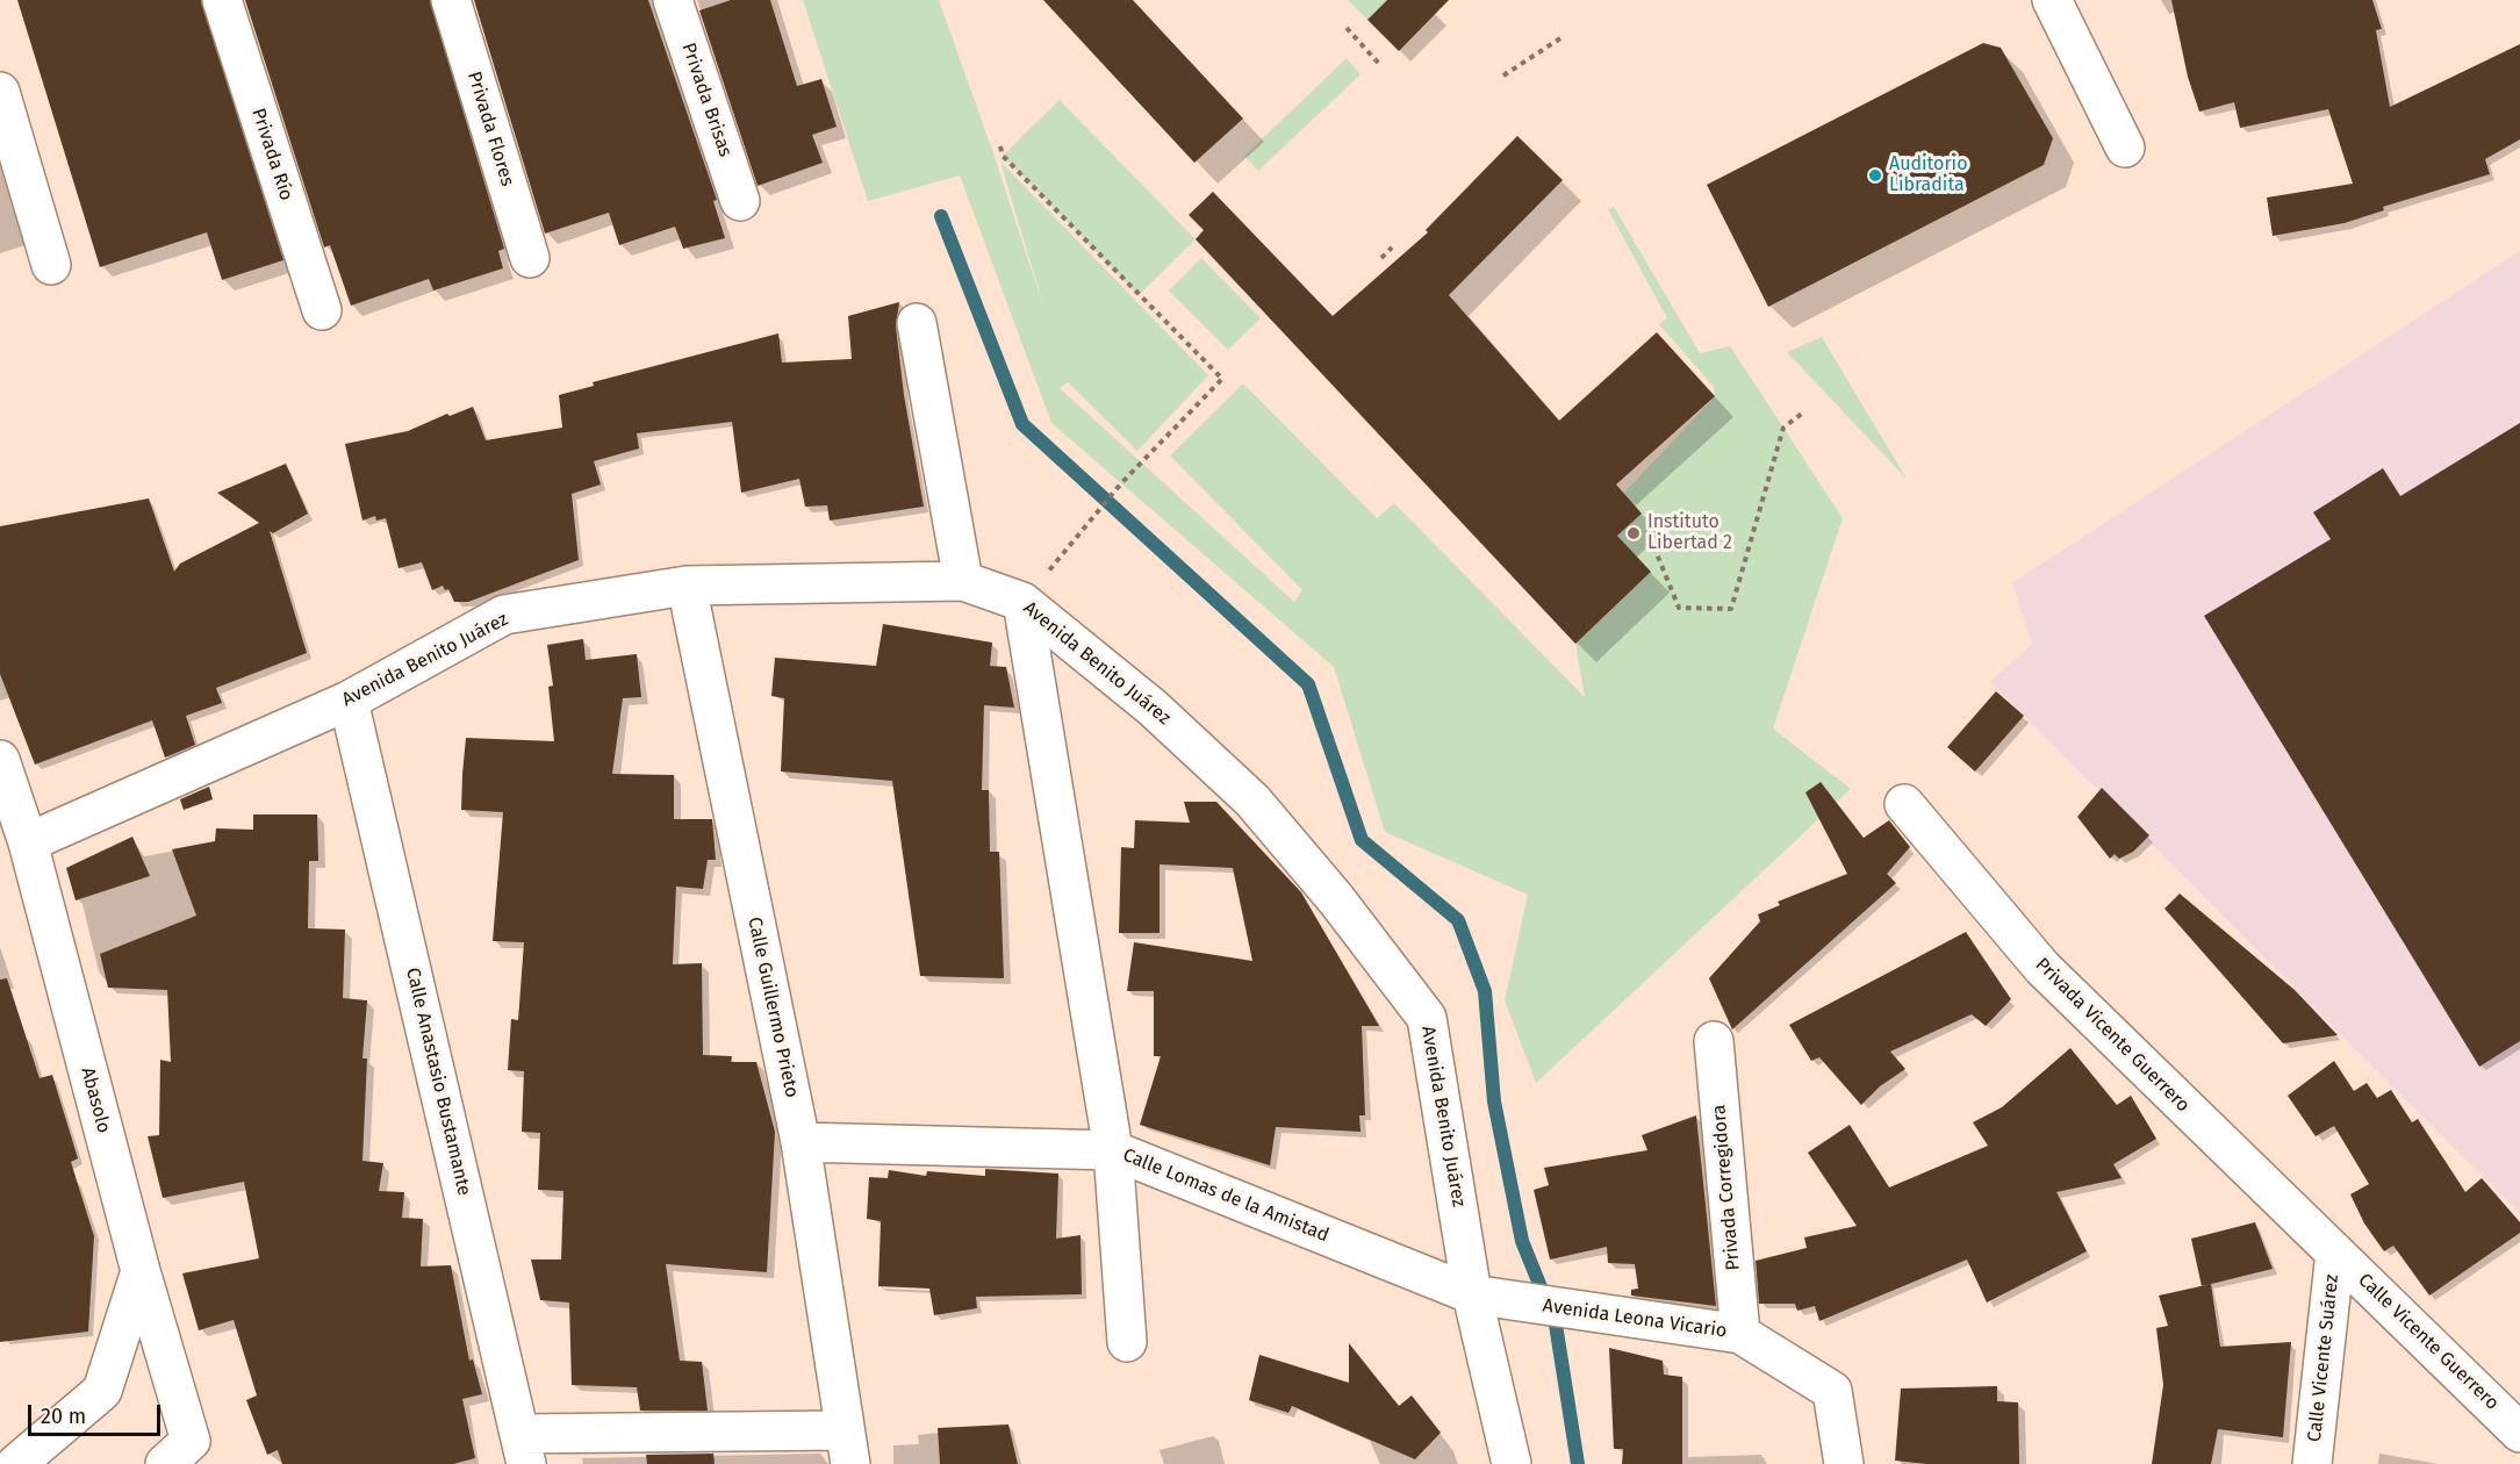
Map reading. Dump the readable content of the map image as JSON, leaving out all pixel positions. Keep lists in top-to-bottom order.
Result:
{
  "streets": {
    "street": [
      "Privada Brisas",
      "Privada Flores",
      "Privada Río",
      "Avenida Benito Juárez",
      "Calle Guillermo Prieto",
      "Privada Vicente Guerrero",
      "Calle Anastasio Bustamante",
      "Abasolo",
      "Privada Corregidora",
      "Calle Lomas de la Amistad",
      "Avenida Leona Vicario",
      "Calle Vicente Guerrero",
      "Calle Vicente Suárez"
    ]
  },
  "crossings": [
    ["Avenida Benito Juárez", "Calle Guillermo Prieto"],
    ["Avenida Benito Juárez", "Calle Anastasio Bustamante"],
    ["Avenida Benito Juárez", "Abasolo"],
    ["Avenida Benito Juárez", "Calle Lomas de la Amistad"],
    ["Avenida Benito Juárez", "Avenida Leona Vicario"],
    ["Calle Guillermo Prieto", "Calle Anastasio Bustamante"],
    ["Calle Guillermo Prieto", "Calle Lomas de la Amistad"],
    ["Privada Vicente Guerrero", "Calle Vicente Guerrero"],
    ["Privada Vicente Guerrero", "Calle Vicente Suárez"],
    ["Privada Corregidora", "Avenida Leona Vicario"],
    ["Calle Lomas de la Amistad", "Avenida Leona Vicario"],
    ["Calle Vicente Guerrero", "Calle Vicente Suárez"]
  ],
  "places": ["Auditorio Libradita", "Instituto Libertad 2"],
  "scale_bar": "20 m"
}
